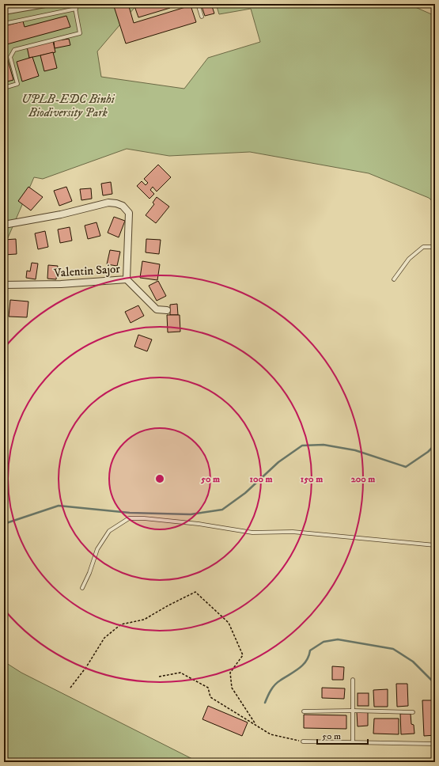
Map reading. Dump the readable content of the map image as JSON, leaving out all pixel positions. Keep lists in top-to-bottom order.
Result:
{
  "streets": {
    "street": ["Valentin Sajor"]
  },
  "parks": ["UPLB-EDC Binhi Biodiversity Park"],
  "scale_bar": "50 m",
  "rings": [
    "50 m",
    "100 m",
    "150 m",
    "200 m"
  ]
}
